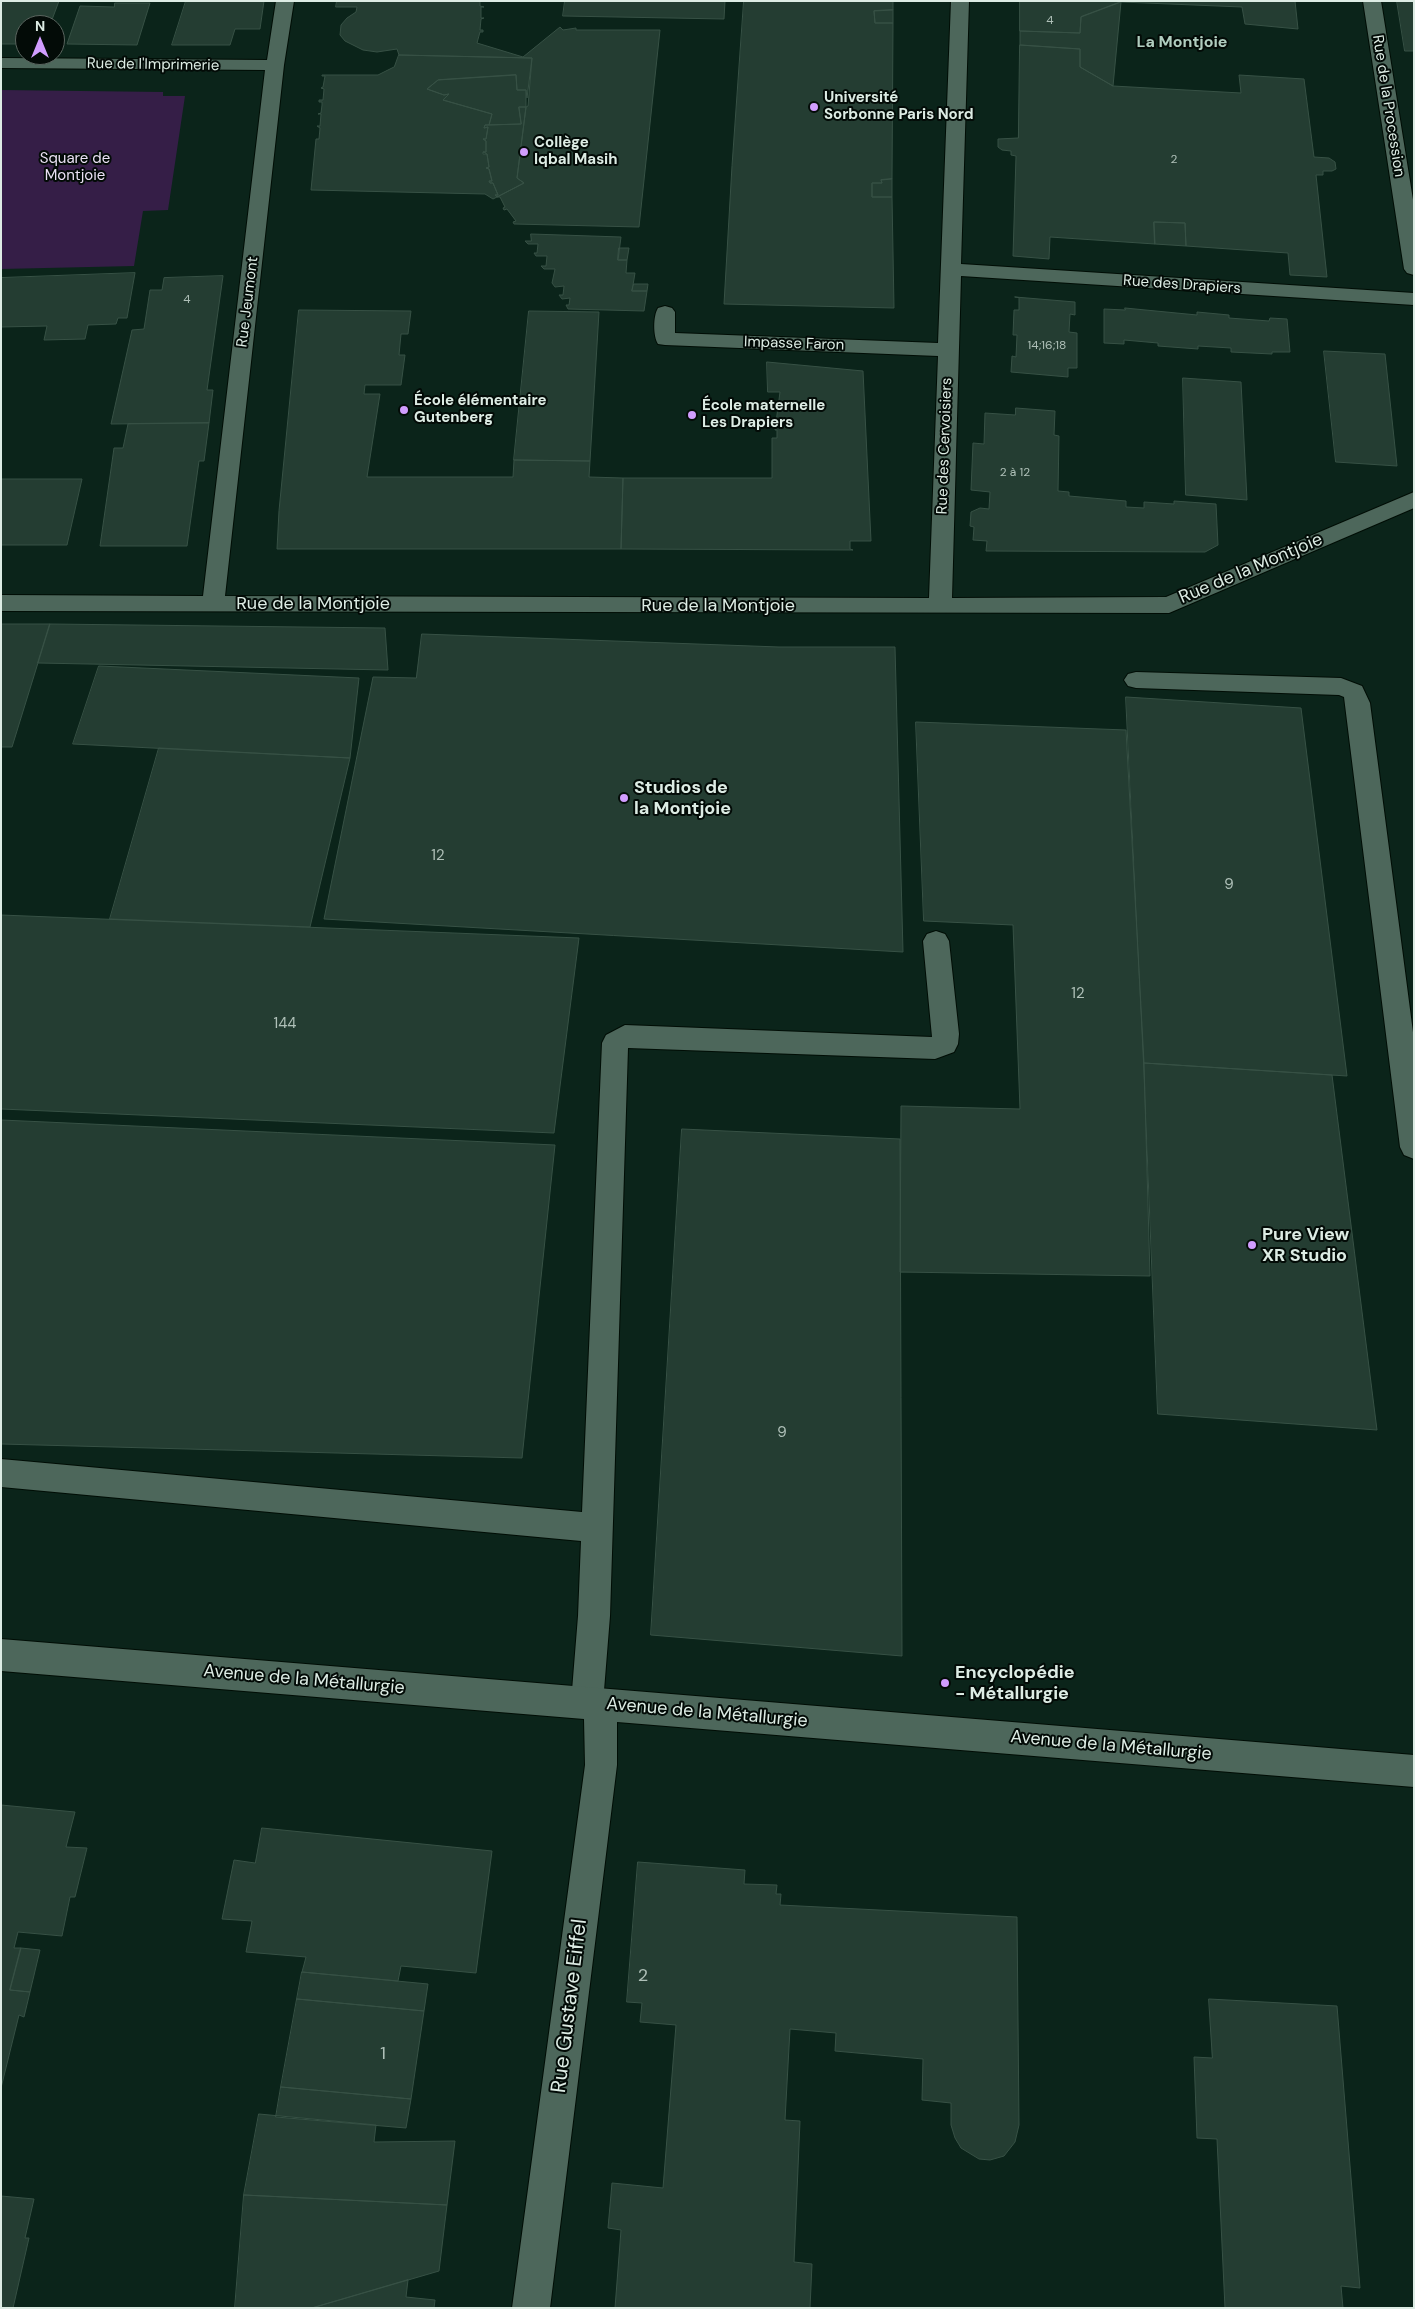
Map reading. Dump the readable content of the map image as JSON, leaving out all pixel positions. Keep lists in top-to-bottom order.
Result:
{
  "streets": {
    "street": [
      "Rue de l'Imprimerie",
      "Rue de la Procession",
      "Rue des Drapiers",
      "Rue Jeumont",
      "Impasse Faron",
      "Rue des Cervoisiers",
      "Rue de la Montjoie",
      "Avenue de la Métallurgie",
      "Rue Gustave Eiffel"
    ]
  },
  "crossings": [
    ["Rue de l'Imprimerie", "Rue Jeumont"],
    ["Rue des Drapiers", "Rue des Cervoisiers"],
    ["Rue Jeumont", "Rue de la Montjoie"],
    ["Impasse Faron", "Rue des Cervoisiers"],
    ["Rue des Cervoisiers", "Rue de la Montjoie"],
    ["Avenue de la Métallurgie", "Rue Gustave Eiffel"]
  ],
  "districts": ["La Montjoie"],
  "parks": ["Square de Montjoie"],
  "places": [
    "Université Sorbonne Paris Nord",
    "Collège Iqbal Masih",
    "École élémentaire Gutenberg",
    "École maternelle Les Drapiers",
    "Studios de la Montjoie",
    "Pure View XR Studio",
    "Encyclopédie - Métallurgie"
  ],
  "house_numbers": [
    "4",
    "2",
    "4",
    "14;16;18",
    "2 à 12",
    "12",
    "9",
    "12",
    "144",
    "9",
    "2",
    "1"
  ],
  "north": "top"
}
